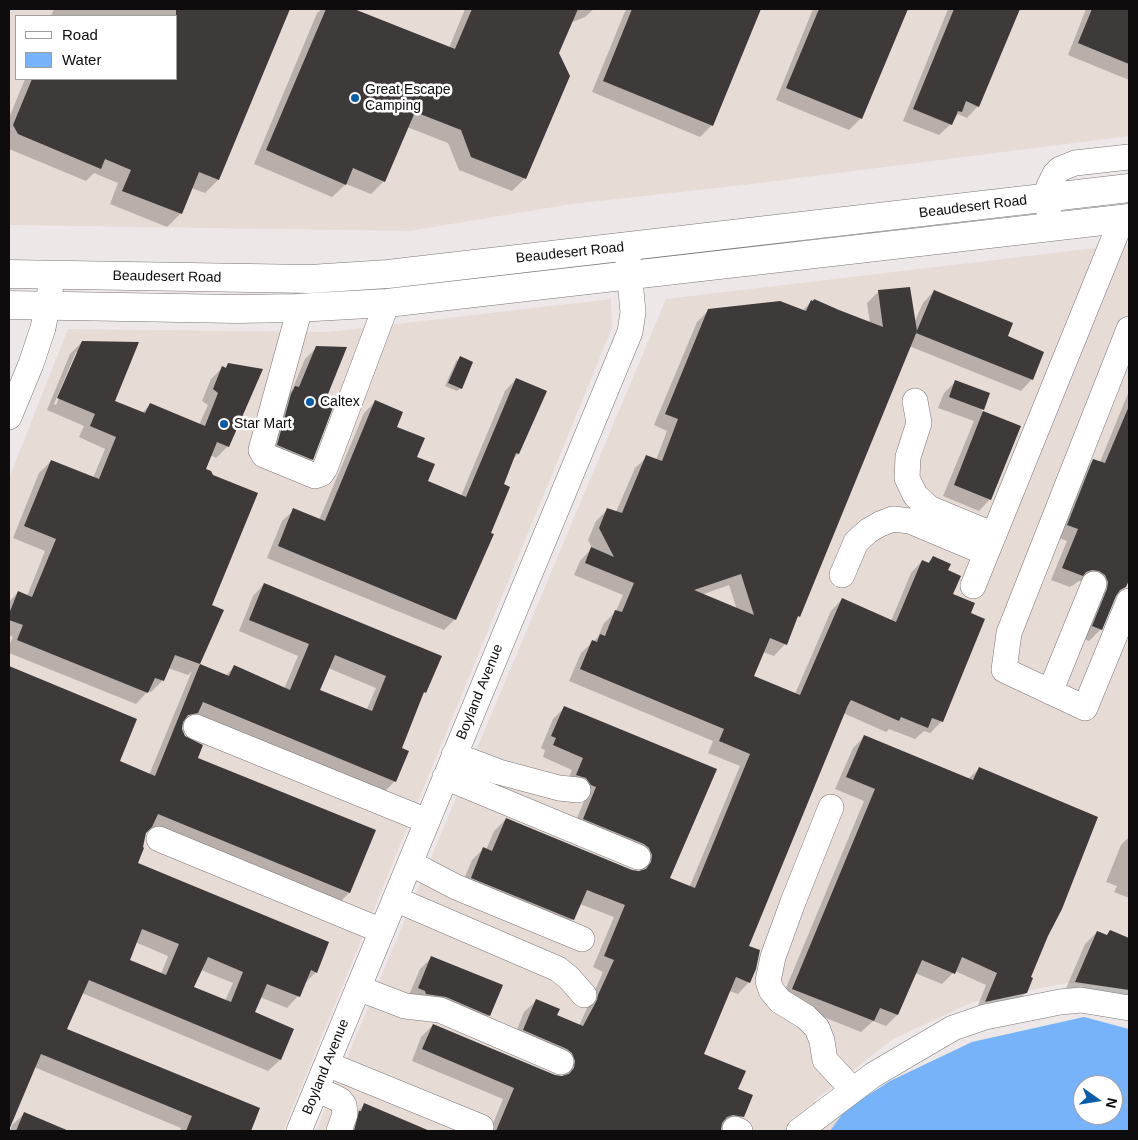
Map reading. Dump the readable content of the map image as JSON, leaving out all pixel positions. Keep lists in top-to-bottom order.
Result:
{
  "streets": {
    "highway": ["Beaudesert Road"],
    "street": ["Boyland Avenue"]
  },
  "crossings": [
    ["Beaudesert Road", "Boyland Avenue"]
  ],
  "places": ["Great Escape Camping", "Caltex", "Star Mart"],
  "legend": ["Road", "Water"],
  "north": "right"
}
